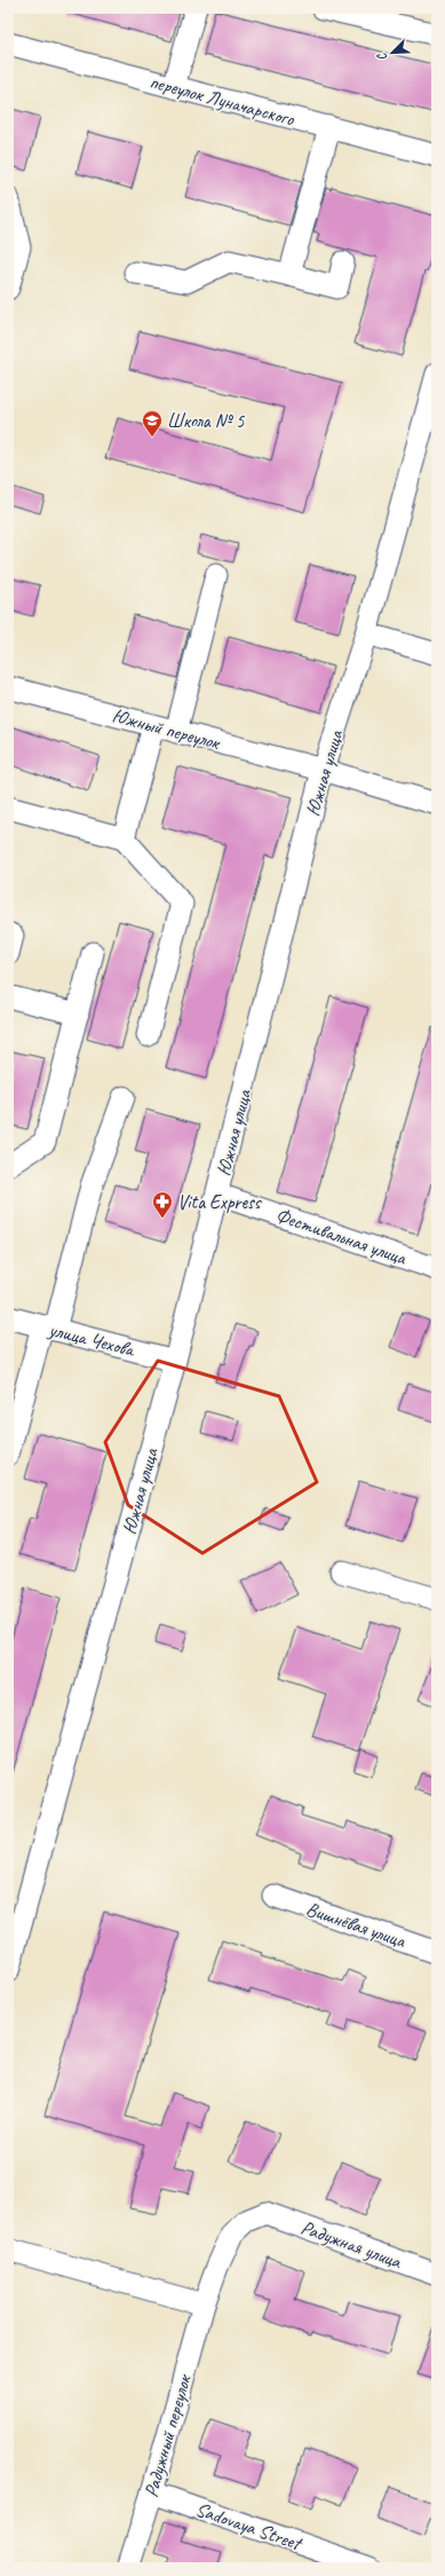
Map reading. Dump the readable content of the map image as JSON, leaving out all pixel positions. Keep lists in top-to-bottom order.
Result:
{
  "streets": {
    "street": [
      "переулок Луначарского",
      "Южный переулок",
      "Южная улица",
      "Фестивальная улица",
      "улица Чехова",
      "Вишнёвая улица",
      "Радужная улица",
      "Радужный переулок",
      "Sadovaya Street"
    ]
  },
  "crossings": [
    ["Южный переулок", "Южная улица"],
    ["Южная улица", "Фестивальная улица"],
    ["Южная улица", "улица Чехова"],
    ["Радужная улица", "Радужный переулок"],
    ["Радужный переулок", "Sadovaya Street"]
  ],
  "places": {
    "school or university": ["Школа № 5"],
    "pharmacy": ["Vita Express"]
  },
  "north": "bottom left"
}
